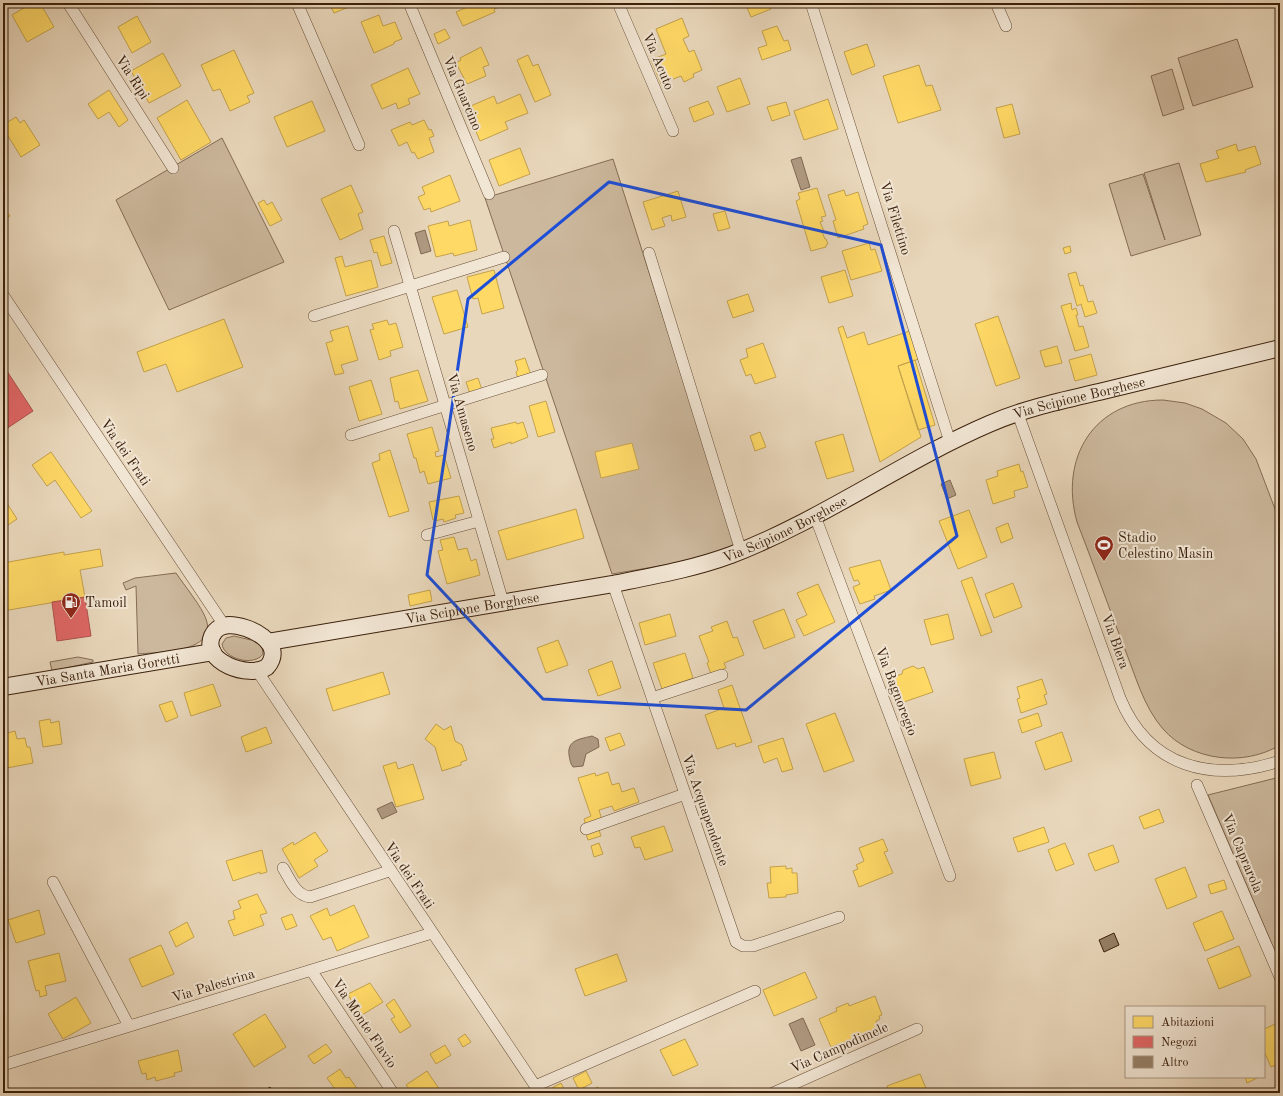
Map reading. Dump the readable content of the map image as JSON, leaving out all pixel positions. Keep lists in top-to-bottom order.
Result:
{
  "streets": {
    "main road": ["Via Scipione Borghese", "Via Santa Maria Goretti"],
    "street": [
      "Via Acuto",
      "Via Ripi",
      "Via Guarcino",
      "Via Filettino",
      "Via Amaseno",
      "Via dei Frati",
      "Via Blera",
      "Via Bagnoregio",
      "Via Acquapendente",
      "Via Caprarola",
      "Via Palestrina",
      "Via Monte Flavio",
      "Via Campodimele"
    ]
  },
  "crossings": [
    ["Via Filettino", "Via Scipione Borghese"],
    ["Via Scipione Borghese", "Via Amaseno"],
    ["Via Scipione Borghese", "Via dei Frati"],
    ["Via Scipione Borghese", "Via Blera"],
    ["Via Scipione Borghese", "Via Santa Maria Goretti"],
    ["Via Scipione Borghese", "Via Bagnoregio"],
    ["Via Scipione Borghese", "Via Acquapendente"],
    ["Via dei Frati", "Via Santa Maria Goretti"],
    ["Via dei Frati", "Via Palestrina"],
    ["Via Palestrina", "Via Monte Flavio"]
  ],
  "places": {
    "sports": ["Stadio Celestino Masin"],
    "fuel station": ["Tamoil"]
  },
  "legend": ["Abitazioni", "Negozi", "Altro"]
}
